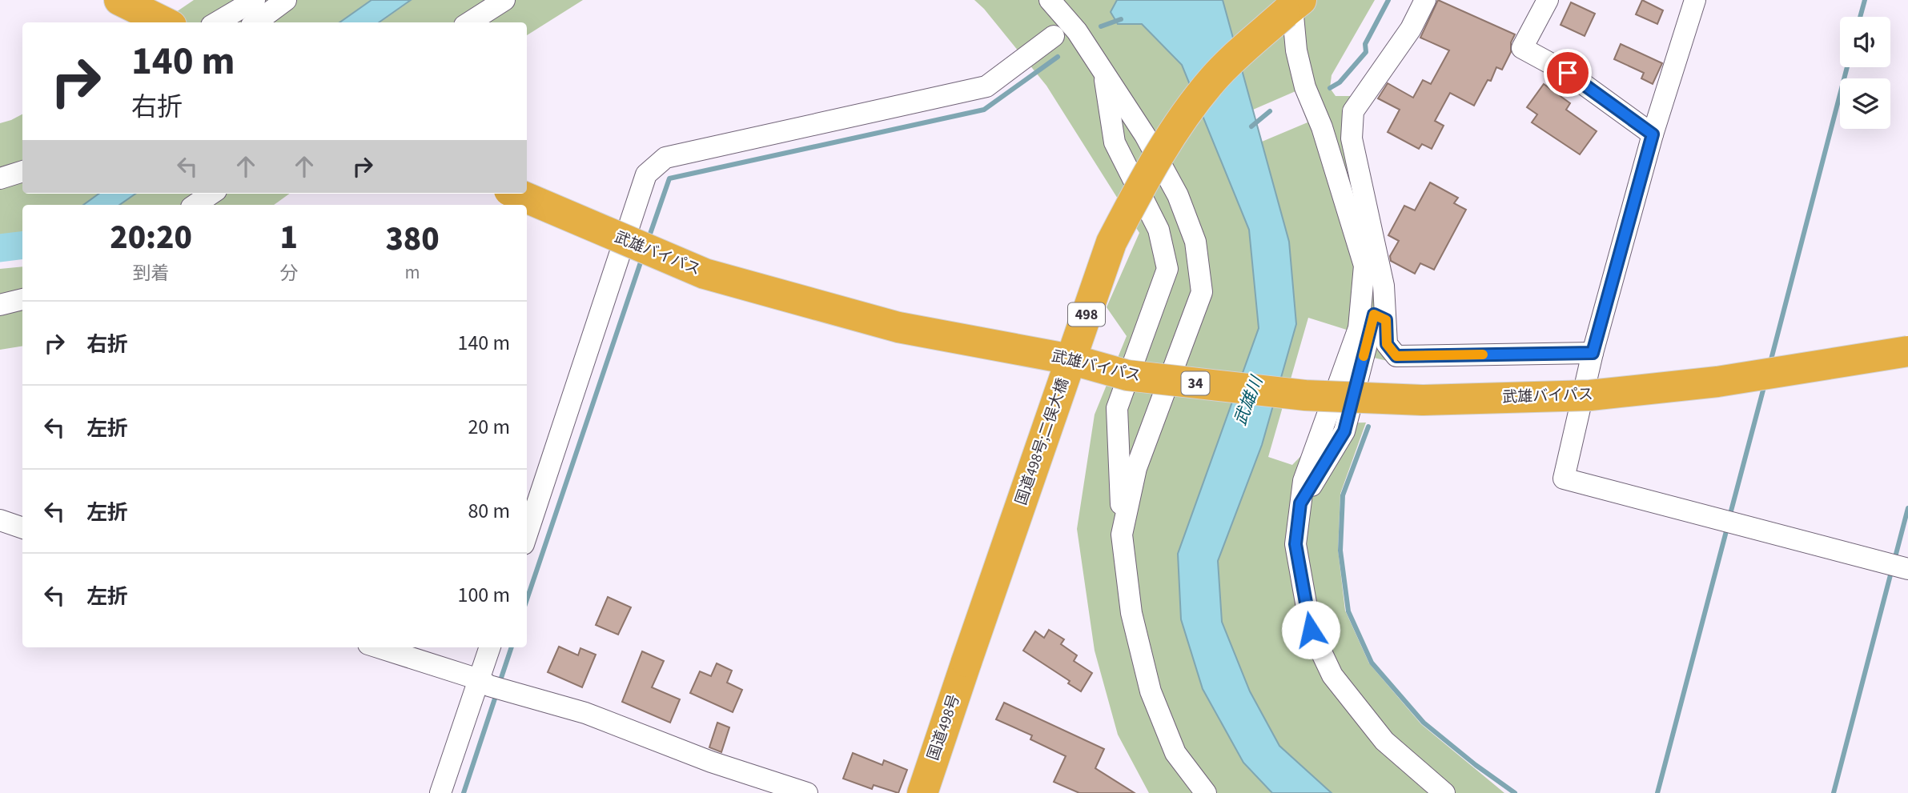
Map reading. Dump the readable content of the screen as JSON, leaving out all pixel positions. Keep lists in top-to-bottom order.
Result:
{
  "streets": {
    "highway": [
      "武雄バイパス",
      "498",
      "34",
      "国道498号;二俣大橋",
      "国道498号"
    ]
  },
  "crossings": [
    ["武雄バイパス", "国道498号;二俣大橋"],
    ["国道498号;二俣大橋", "国道498号"]
  ],
  "water": ["武雄川"],
  "page": {
    "turn": ["140 m", "右折"],
    "eta": [
      "20:20",
      "到着",
      "1",
      "分",
      "380",
      "m"
    ],
    "list": [
      {
        "name": "右折",
        "value": "140 m"
      },
      {
        "name": "左折",
        "value": "20 m"
      },
      {
        "name": "左折",
        "value": "80 m"
      },
      {
        "name": "左折",
        "value": "100 m"
      }
    ]
  }
}
